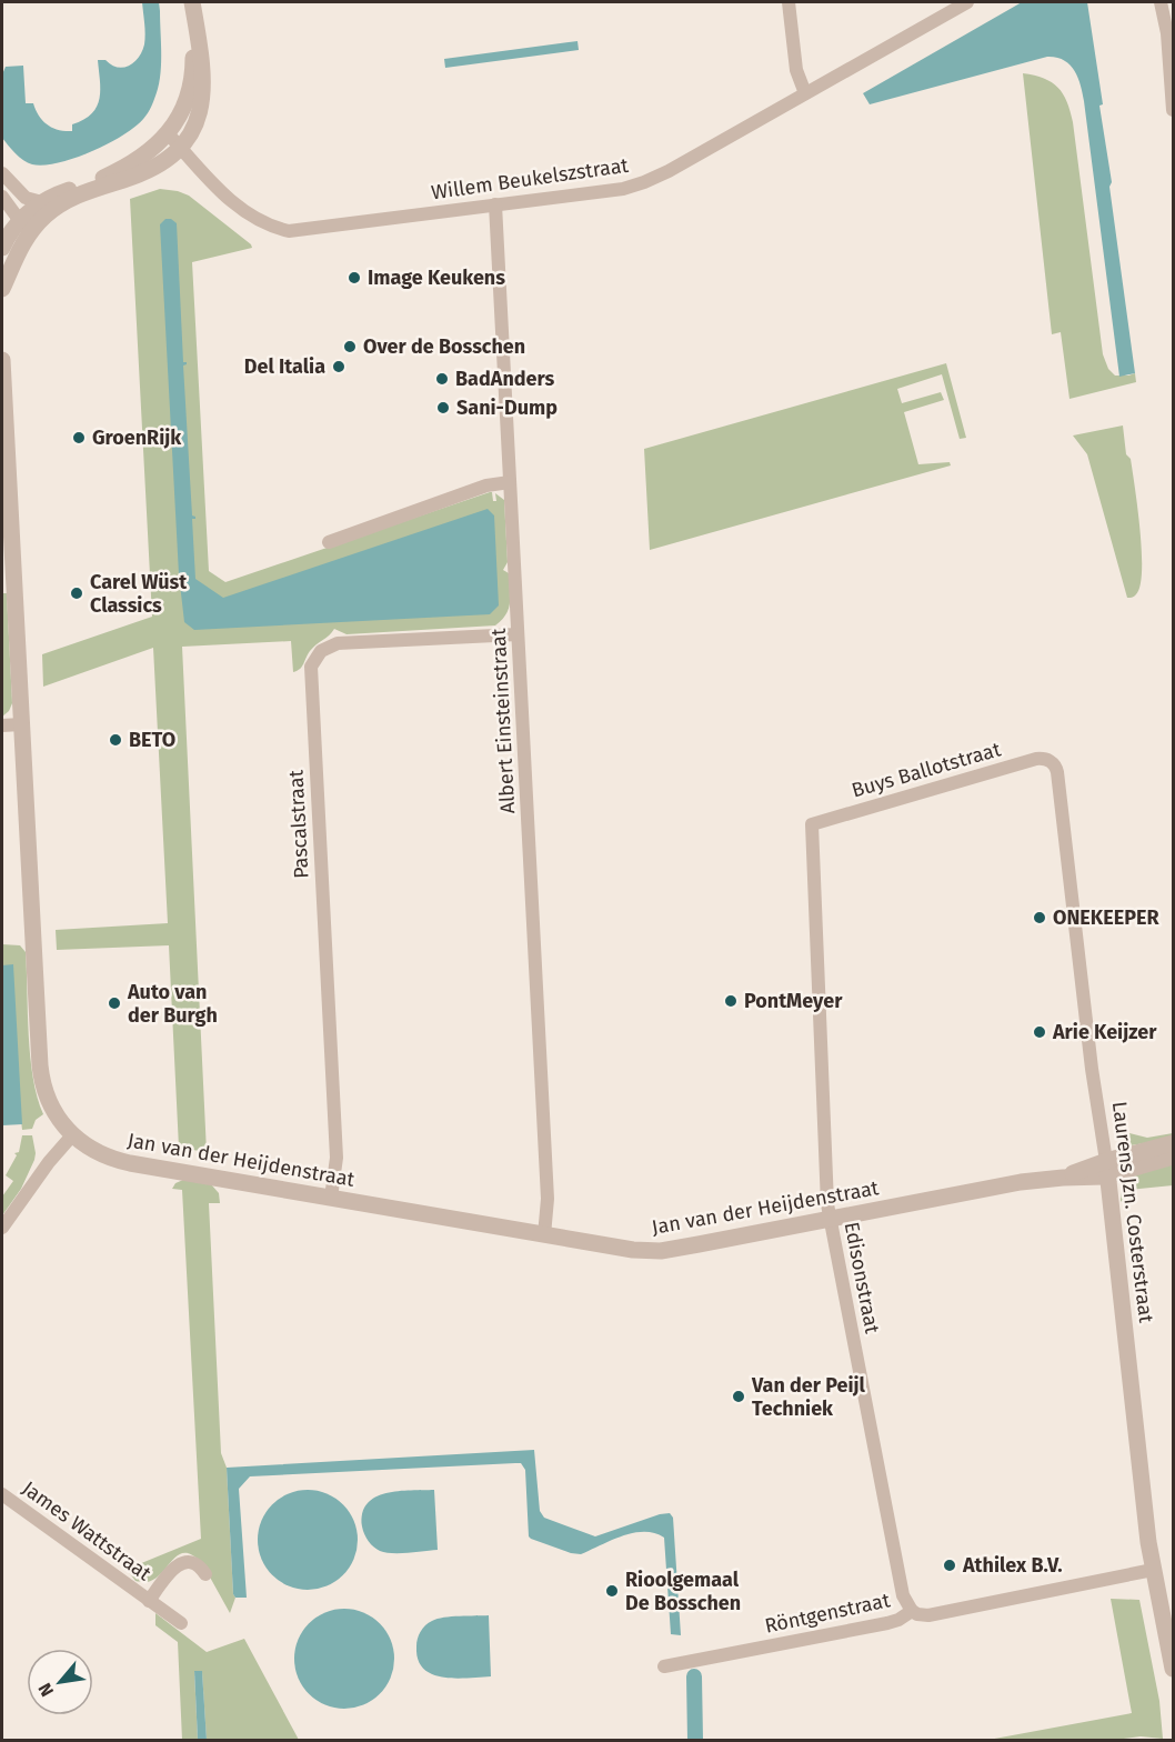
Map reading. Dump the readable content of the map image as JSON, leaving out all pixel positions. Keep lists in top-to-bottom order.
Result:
{
  "streets": {
    "street": [
      "Willem Beukelszstraat",
      "Albert Einsteinstraat",
      "Buys Ballotstraat",
      "Pascalstraat",
      "Jan van der Heijdenstraat",
      "Laurens Jzn. Costerstraat",
      "Edisonstraat",
      "James Wattstraat",
      "Röntgenstraat"
    ]
  },
  "crossings": [
    ["Willem Beukelszstraat", "Albert Einsteinstraat"],
    ["Albert Einsteinstraat", "Pascalstraat"],
    ["Albert Einsteinstraat", "Jan van der Heijdenstraat"],
    ["Buys Ballotstraat", "Laurens Jzn. Costerstraat"],
    ["Buys Ballotstraat", "Edisonstraat"],
    ["Pascalstraat", "Jan van der Heijdenstraat"],
    ["Jan van der Heijdenstraat", "Laurens Jzn. Costerstraat"],
    ["Jan van der Heijdenstraat", "Edisonstraat"],
    ["Laurens Jzn. Costerstraat", "Röntgenstraat"],
    ["Edisonstraat", "Röntgenstraat"]
  ],
  "places": [
    "Image Keukens",
    "Over de Bosschen",
    "Del Italia",
    "BadAnders",
    "Sani-Dump",
    "GroenRijk",
    "Carel Wüst Classics",
    "BETO",
    "ONEKEEPER",
    "PontMeyer",
    "Auto van der Burgh",
    "Arie Keijzer",
    "Van der Peijl Techniek",
    "Athilex B.V.",
    "Rioolgemaal De Bosschen"
  ],
  "north": "bottom left"
}
